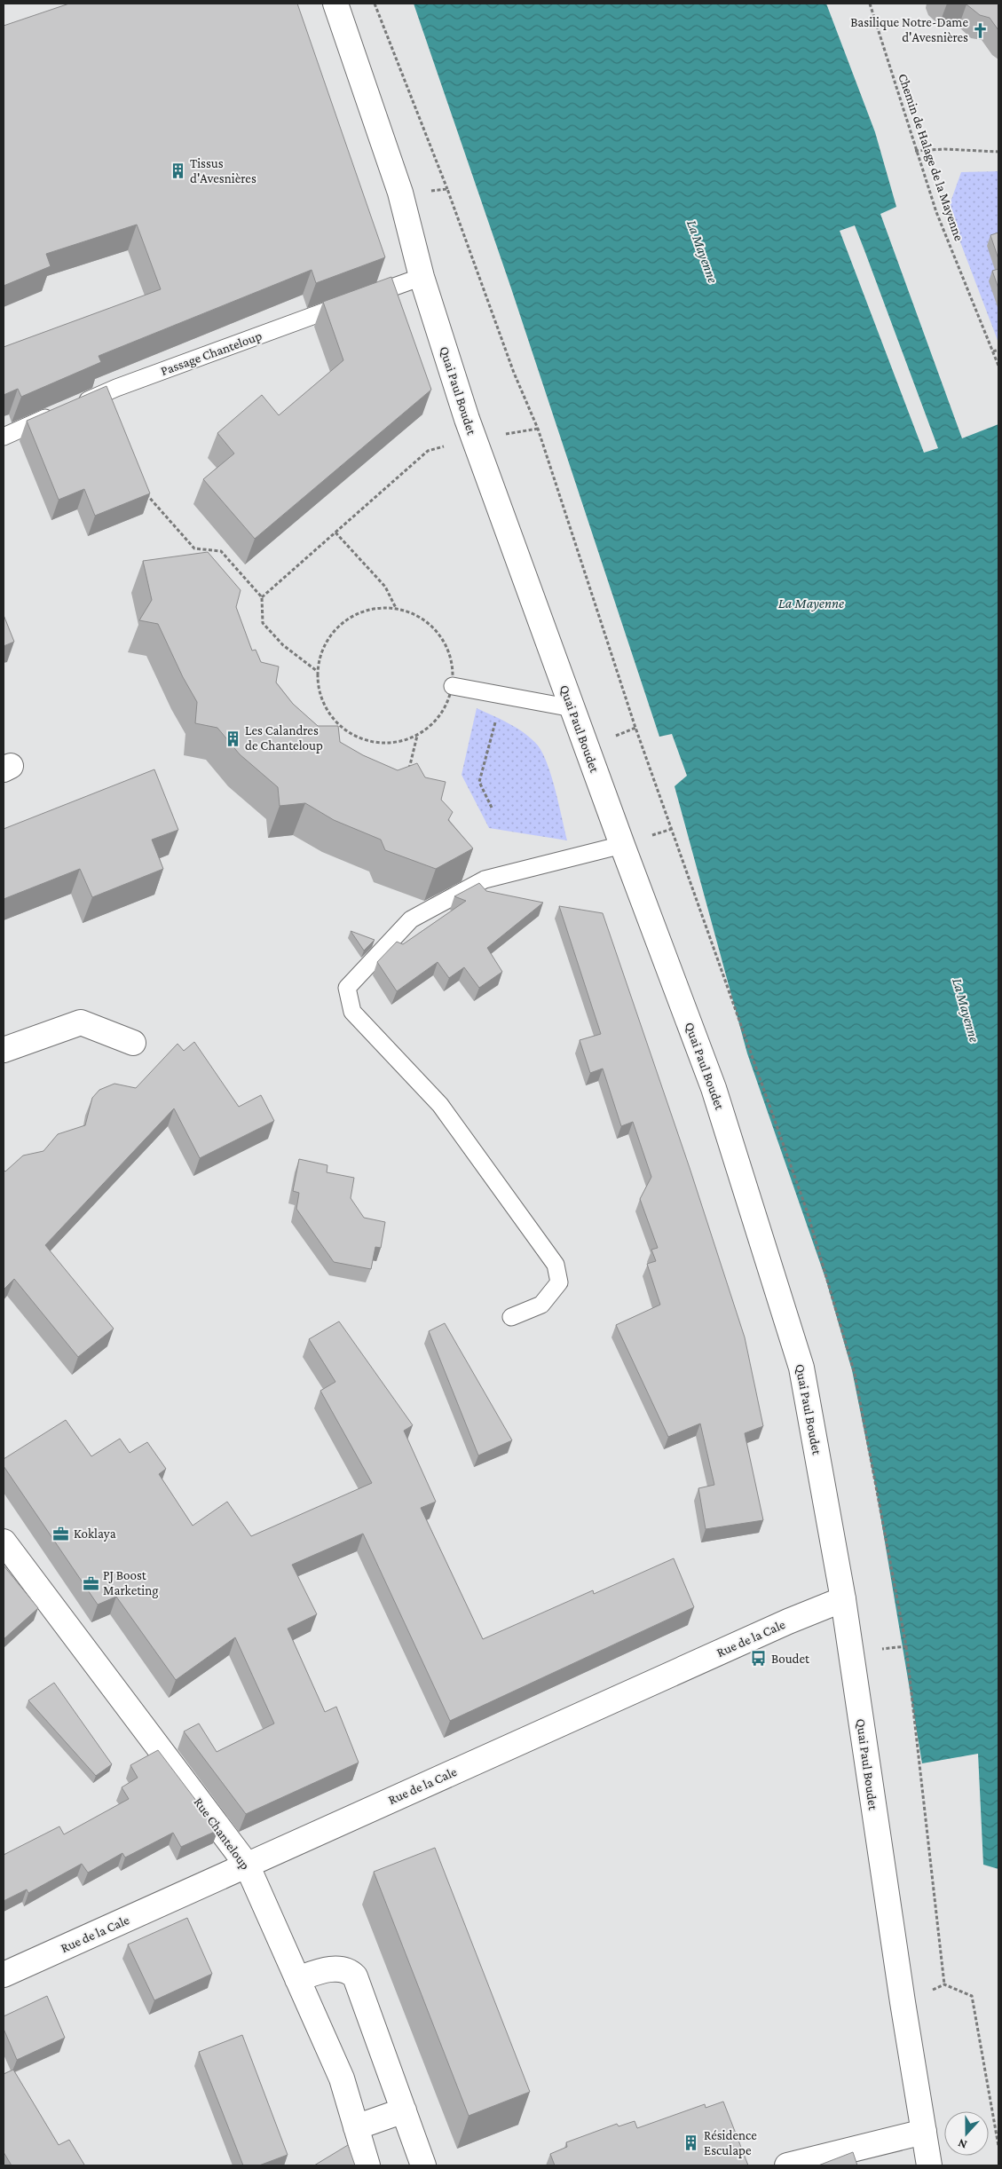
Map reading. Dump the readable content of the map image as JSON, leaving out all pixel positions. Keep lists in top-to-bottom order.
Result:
{
  "streets": {
    "street": ["Quai Paul Boudet", "Rue de la Cale", "Rue Chanteloup"],
    "lane": ["Passage Chanteloup"],
    "path": ["Chemin de Halage de la Mayenne"]
  },
  "crossings": [
    ["Passage Chanteloup", "Quai Paul Boudet"],
    ["Quai Paul Boudet", "Rue de la Cale"],
    ["Rue de la Cale", "Rue Chanteloup"]
  ],
  "water": ["La Mayenne"],
  "places": {
    "church": ["Basilique Notre-Dame d'Avesnières"],
    "building": ["Tissus d'Avesnières", "Les Calandres de Chanteloup", "Résidence Esculape"],
    "office": ["Koklaya", "PJ Boost Marketing"],
    "bus stop": ["Boudet"]
  },
  "north": "bottom"
}
